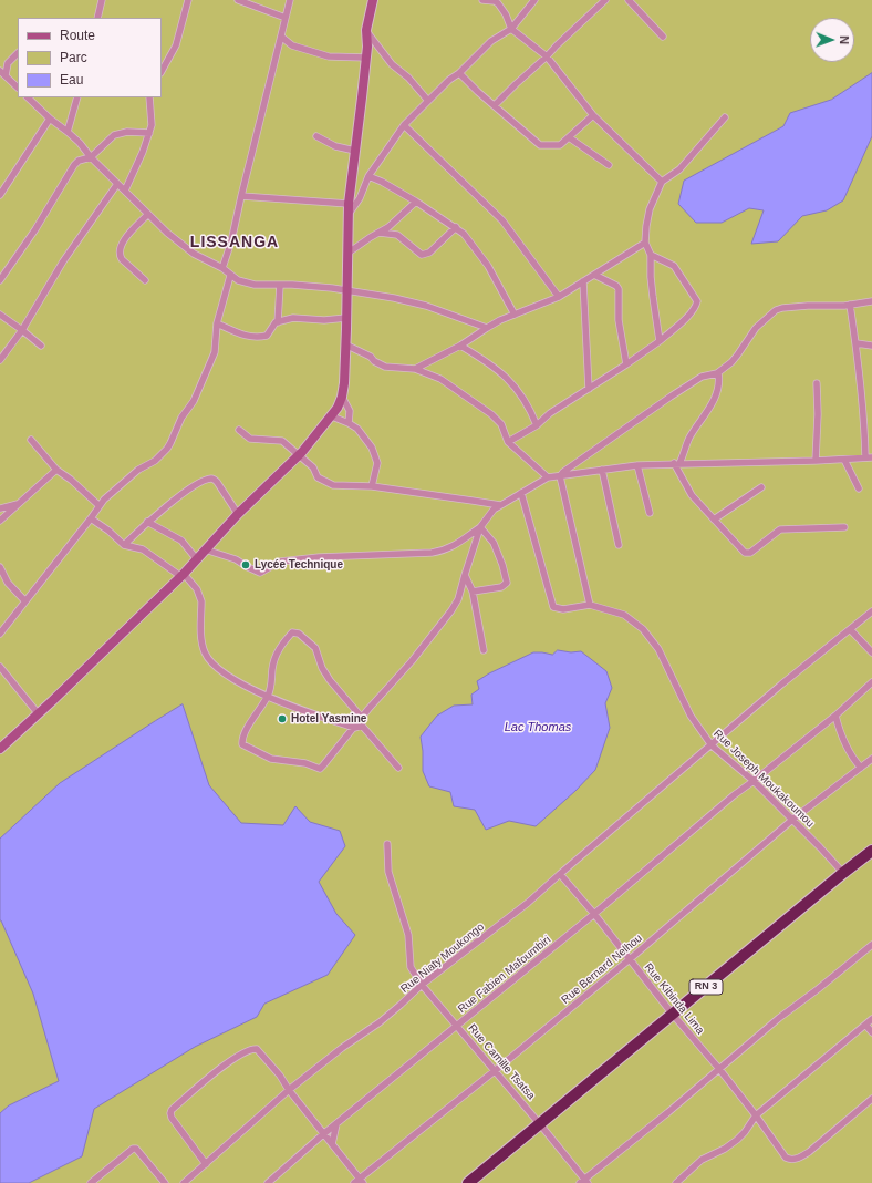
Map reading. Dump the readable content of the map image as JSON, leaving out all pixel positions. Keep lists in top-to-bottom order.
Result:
{
  "streets": {
    "highway": ["RN 3"],
    "street": [
      "Rue Joseph Moukakoumou",
      "Rue Niaty Moukongo",
      "Rue Bernard Nelhou",
      "Rue Fabien Mafoumbiri",
      "Rue Kibinda Lima",
      "Rue Camille Tsatsa"
    ]
  },
  "crossings": [
    ["Rue Joseph Moukakoumou", "Rue Niaty Moukongo"],
    ["Rue Joseph Moukakoumou", "Rue Bernard Nelhou"],
    ["Rue Joseph Moukakoumou", "Rue Fabien Mafoumbiri"],
    ["Rue Joseph Moukakoumou", "RN 3"],
    ["Rue Niaty Moukongo", "Rue Kibinda Lima"],
    ["Rue Niaty Moukongo", "Rue Camille Tsatsa"],
    ["Rue Bernard Nelhou", "Rue Kibinda Lima"],
    ["Rue Bernard Nelhou", "Rue Camille Tsatsa"],
    ["Rue Fabien Mafoumbiri", "Rue Kibinda Lima"],
    ["Rue Fabien Mafoumbiri", "Rue Camille Tsatsa"],
    ["RN 3", "Rue Kibinda Lima"],
    ["RN 3", "Rue Camille Tsatsa"]
  ],
  "districts": ["LISSANGA"],
  "water": ["Lac Thomas"],
  "places": ["Lycée Technique", "Hotel Yasmine"],
  "legend": ["Route", "Parc", "Eau"],
  "north": "right"
}
